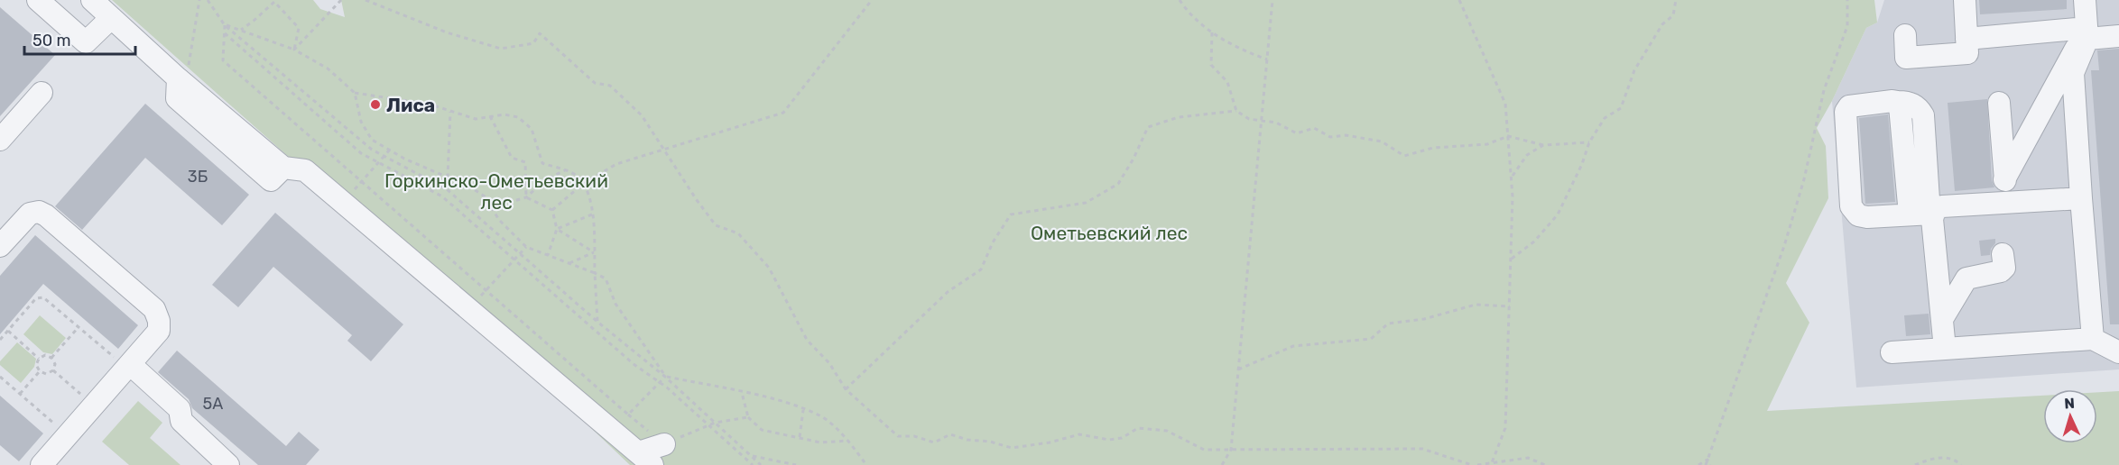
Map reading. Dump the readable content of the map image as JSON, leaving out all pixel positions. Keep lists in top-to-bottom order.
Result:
{
  "parks": ["Горкинско-Ометьевский лес", "Ометьевский лес"],
  "places": ["Лиса"],
  "house_numbers": ["3Б", "5А"],
  "scale_bar": "50 m",
  "north": "top"
}
